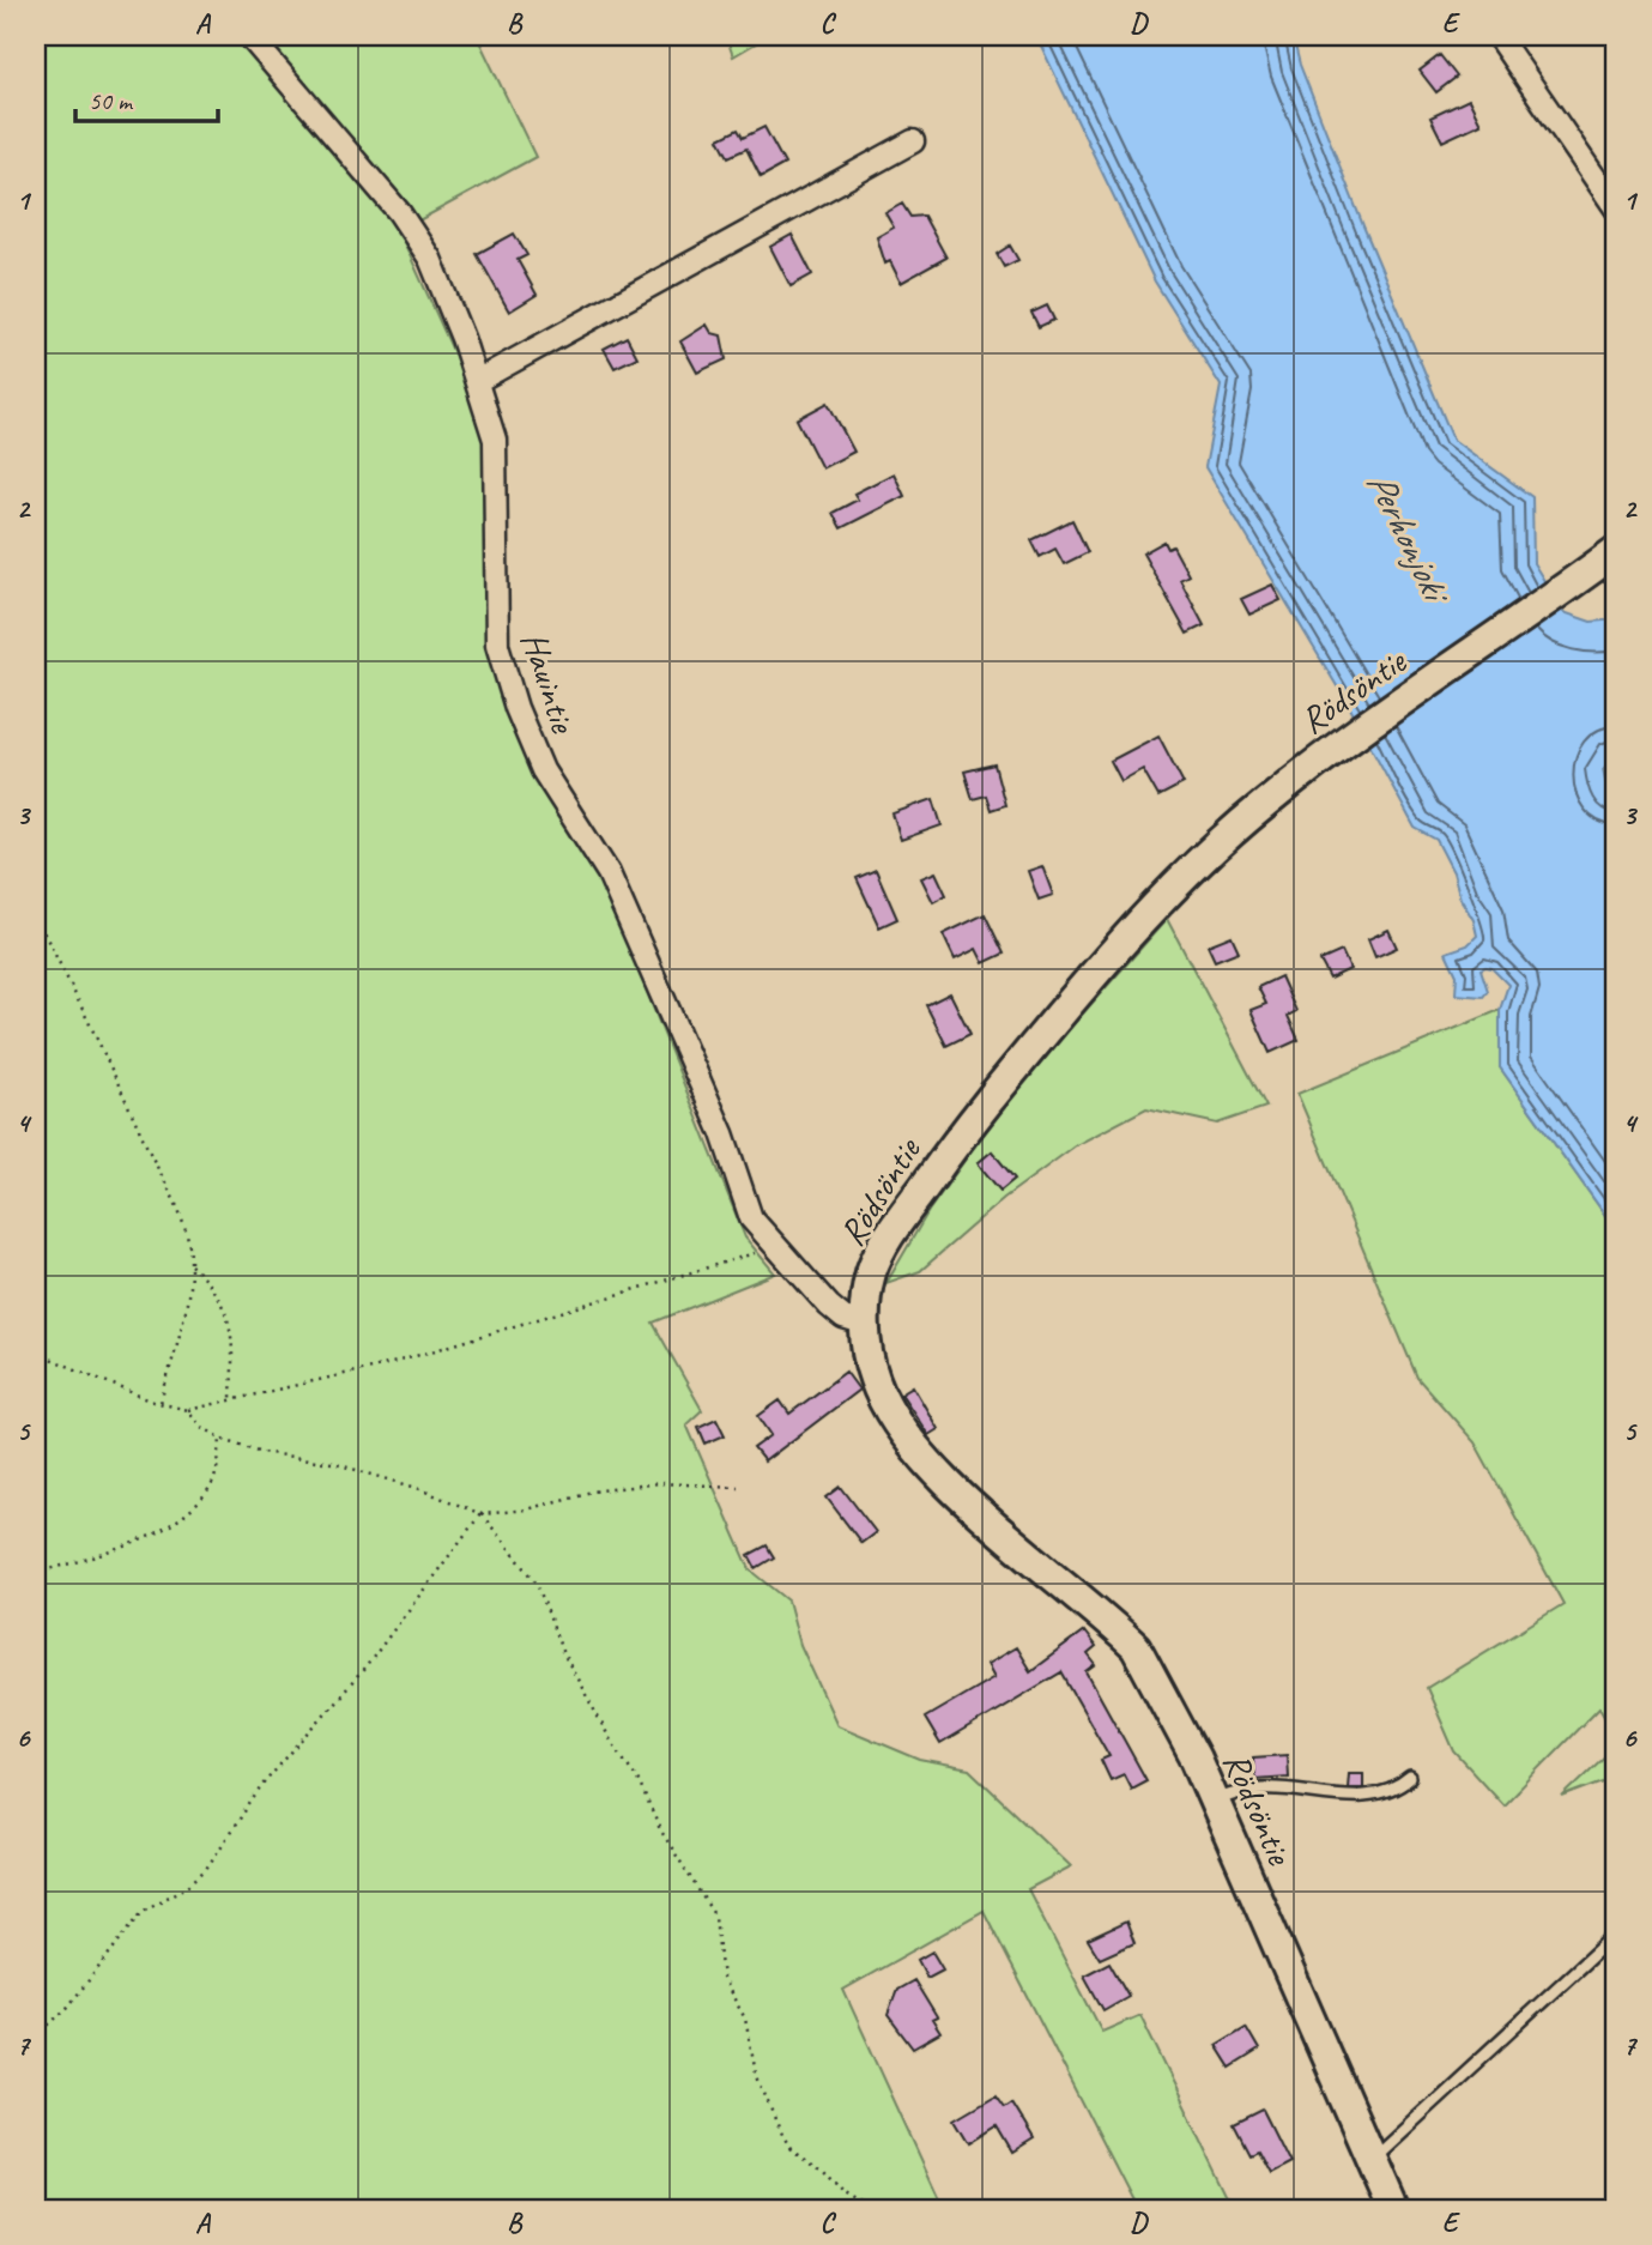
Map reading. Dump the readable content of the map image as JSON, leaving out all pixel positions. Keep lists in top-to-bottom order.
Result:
{
  "streets": {
    "street": ["Hauintie", "Rödsöntie"]
  },
  "crossings": [
    ["Hauintie", "Rödsöntie"]
  ],
  "water": ["Perhonjoki"],
  "scale_bar": "50 m",
  "grid": {
    "columns": [
      "A",
      "B",
      "C",
      "D",
      "E"
    ],
    "rows": [
      "1",
      "2",
      "3",
      "4",
      "5",
      "6",
      "7"
    ]
  }
}
